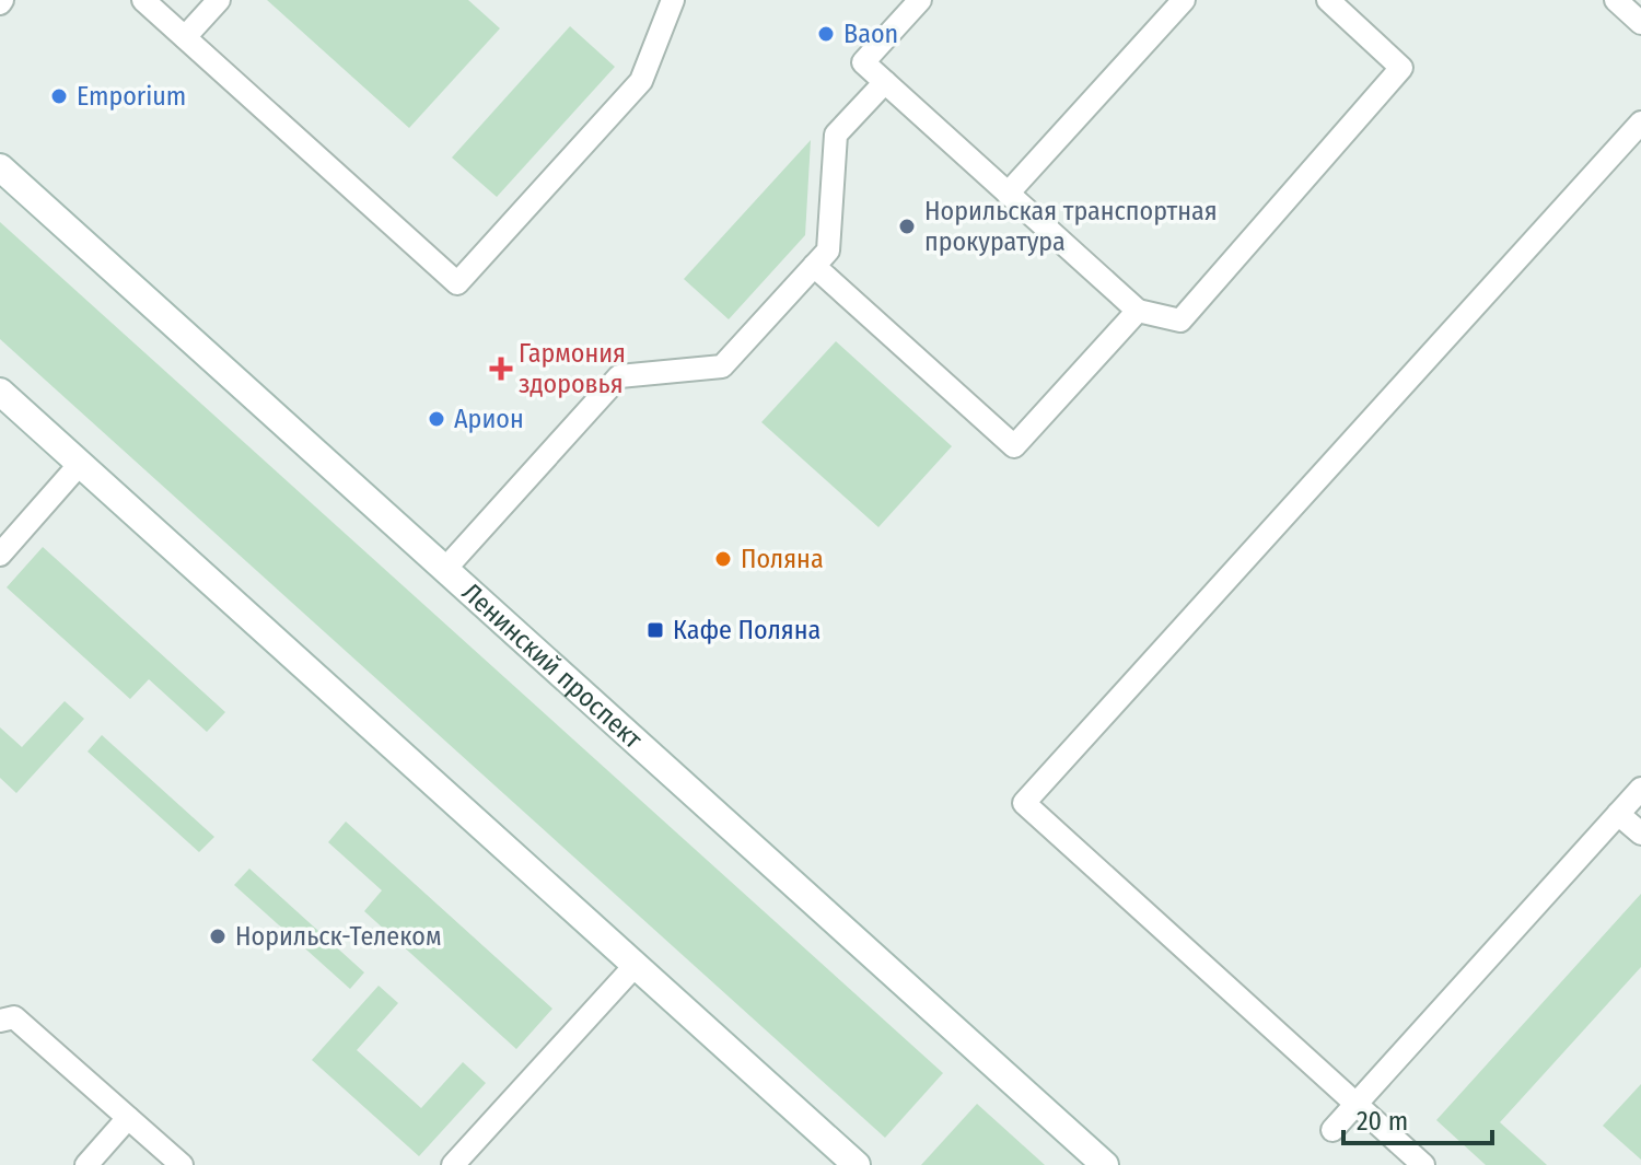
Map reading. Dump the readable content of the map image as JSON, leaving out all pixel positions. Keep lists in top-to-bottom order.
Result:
{
  "streets": {
    "main road": ["Ленинский проспект"]
  },
  "places": {
    "other": [
      "Baon",
      "Emporium",
      "Норильская транспортная прокуратура",
      "Арион",
      "Поляна",
      "Норильск-Телеком"
    ],
    "health": ["Гармония здоровья"],
    "transit": ["Кафе Поляна"]
  },
  "scale_bar": "20 m"
}
